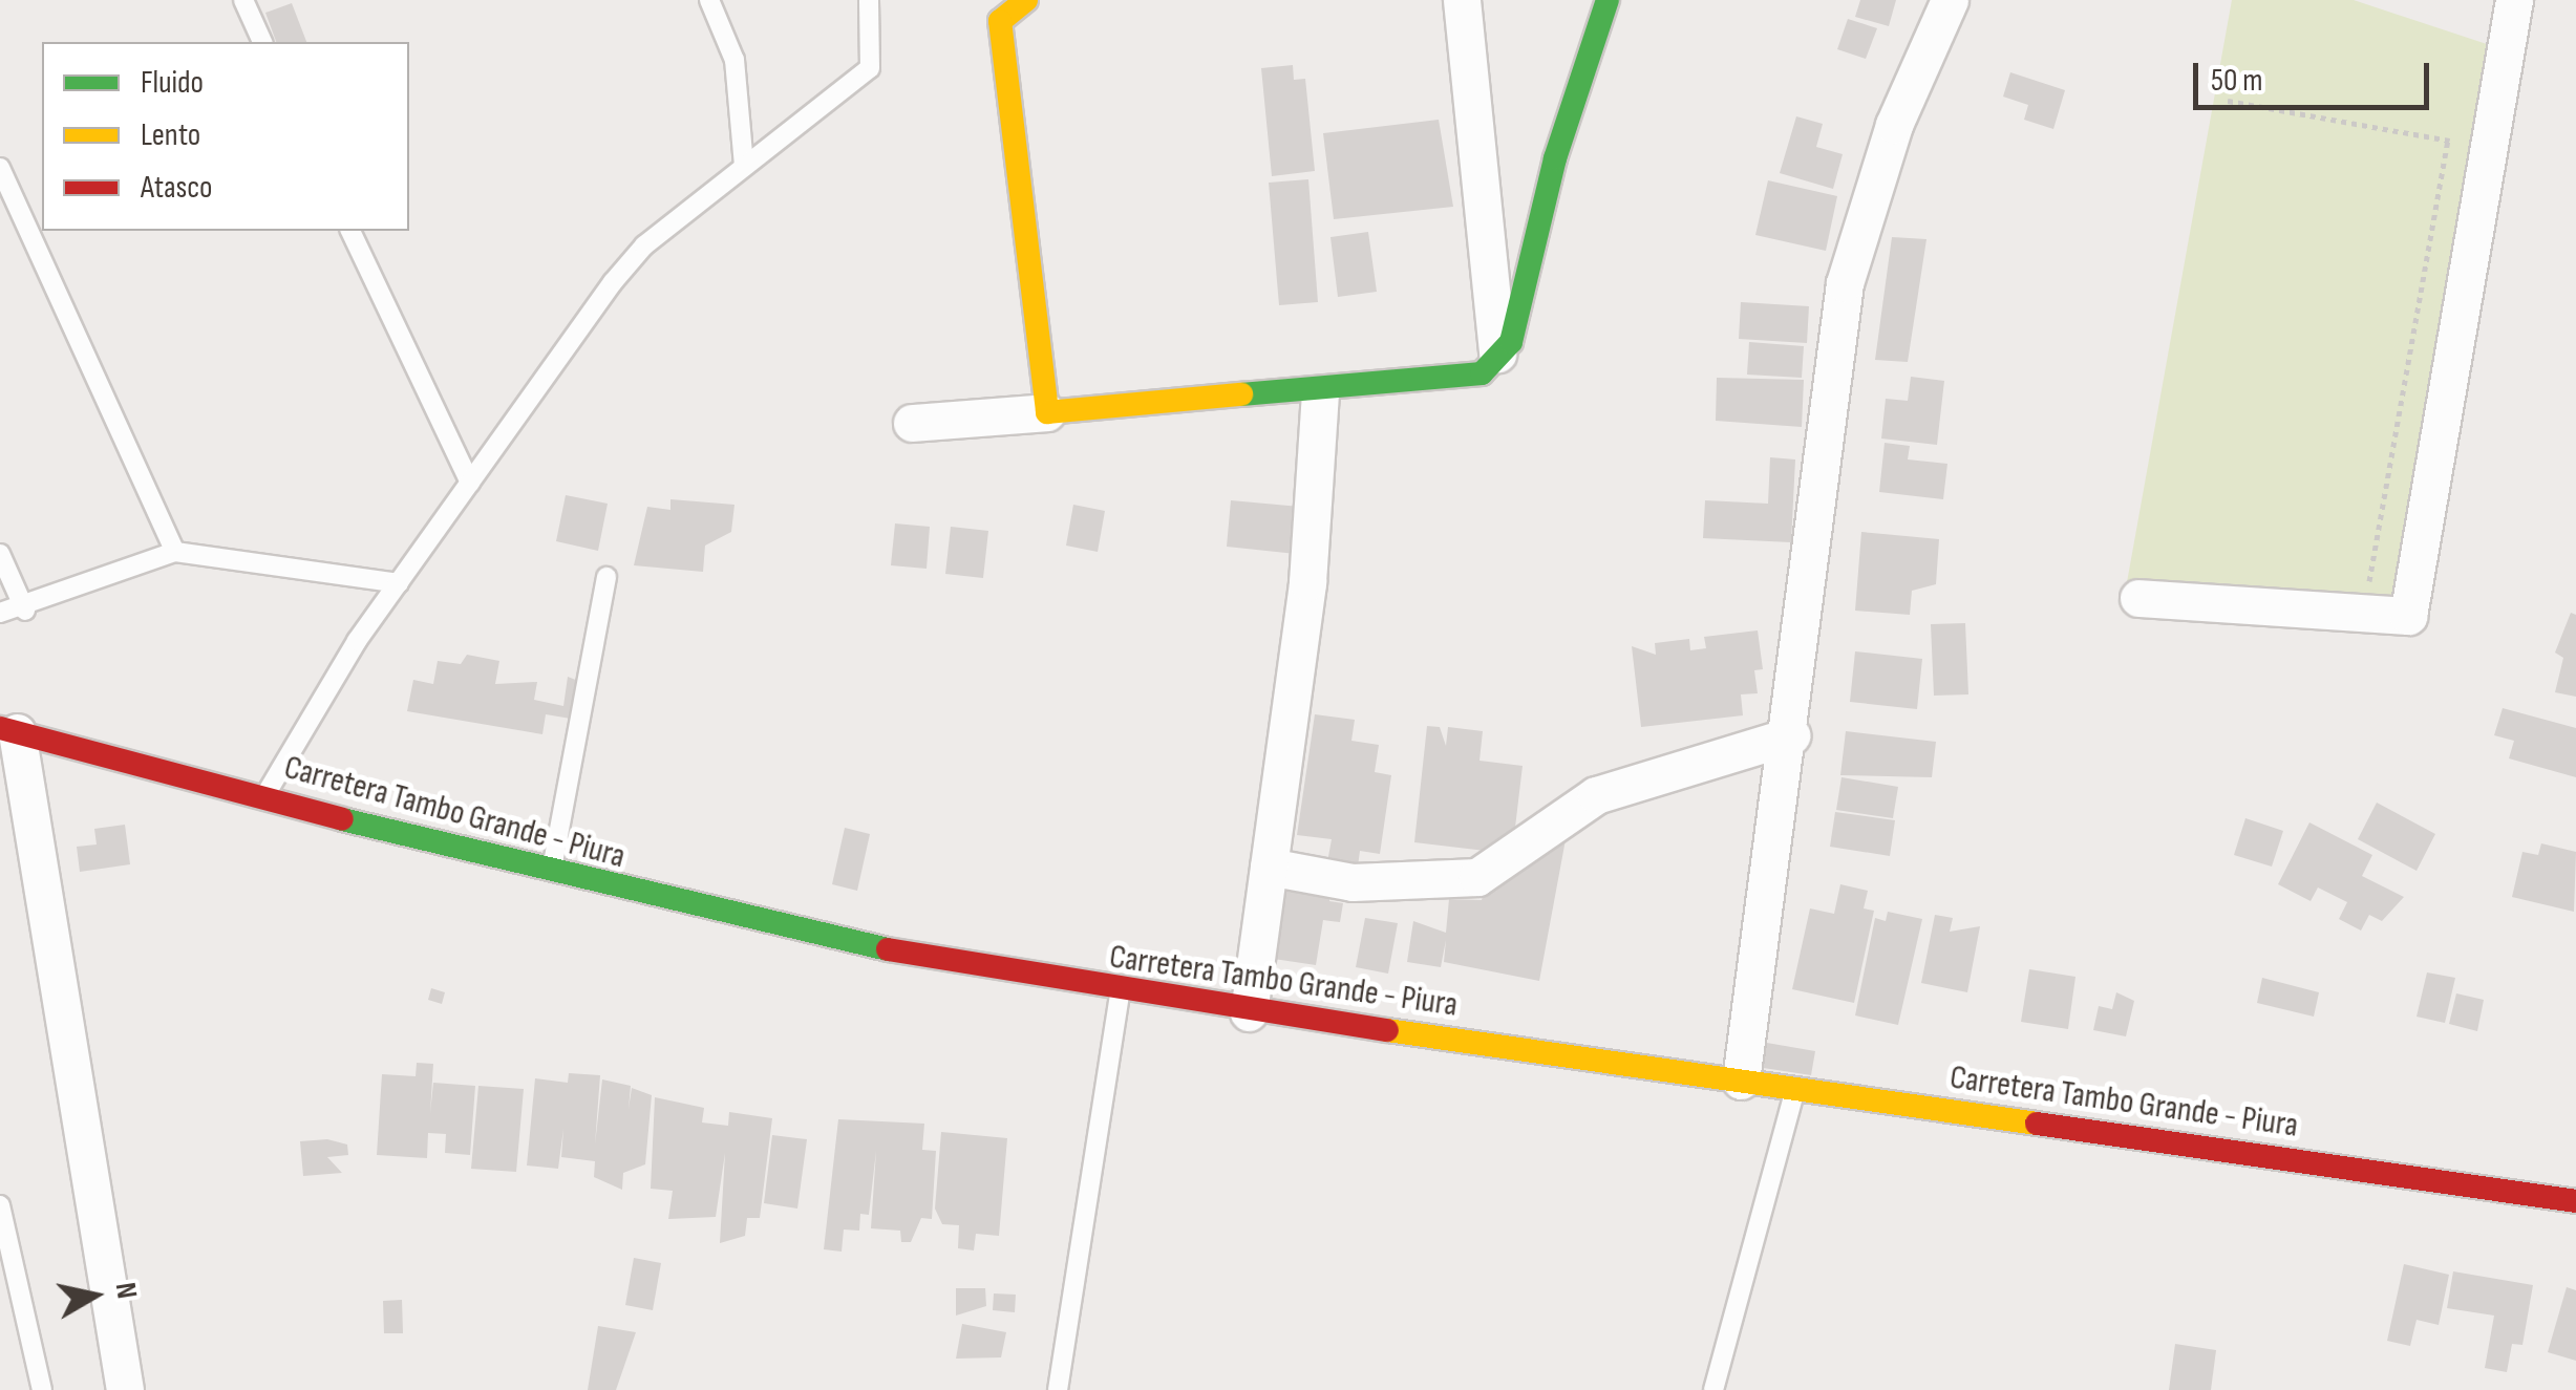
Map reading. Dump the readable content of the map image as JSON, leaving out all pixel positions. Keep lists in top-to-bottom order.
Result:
{
  "streets": {
    "main road": ["Carretera Tambo Grande - Piura"]
  },
  "legend": ["Fluido", "Lento", "Atasco"],
  "scale_bar": "50 m",
  "north": "right"
}
